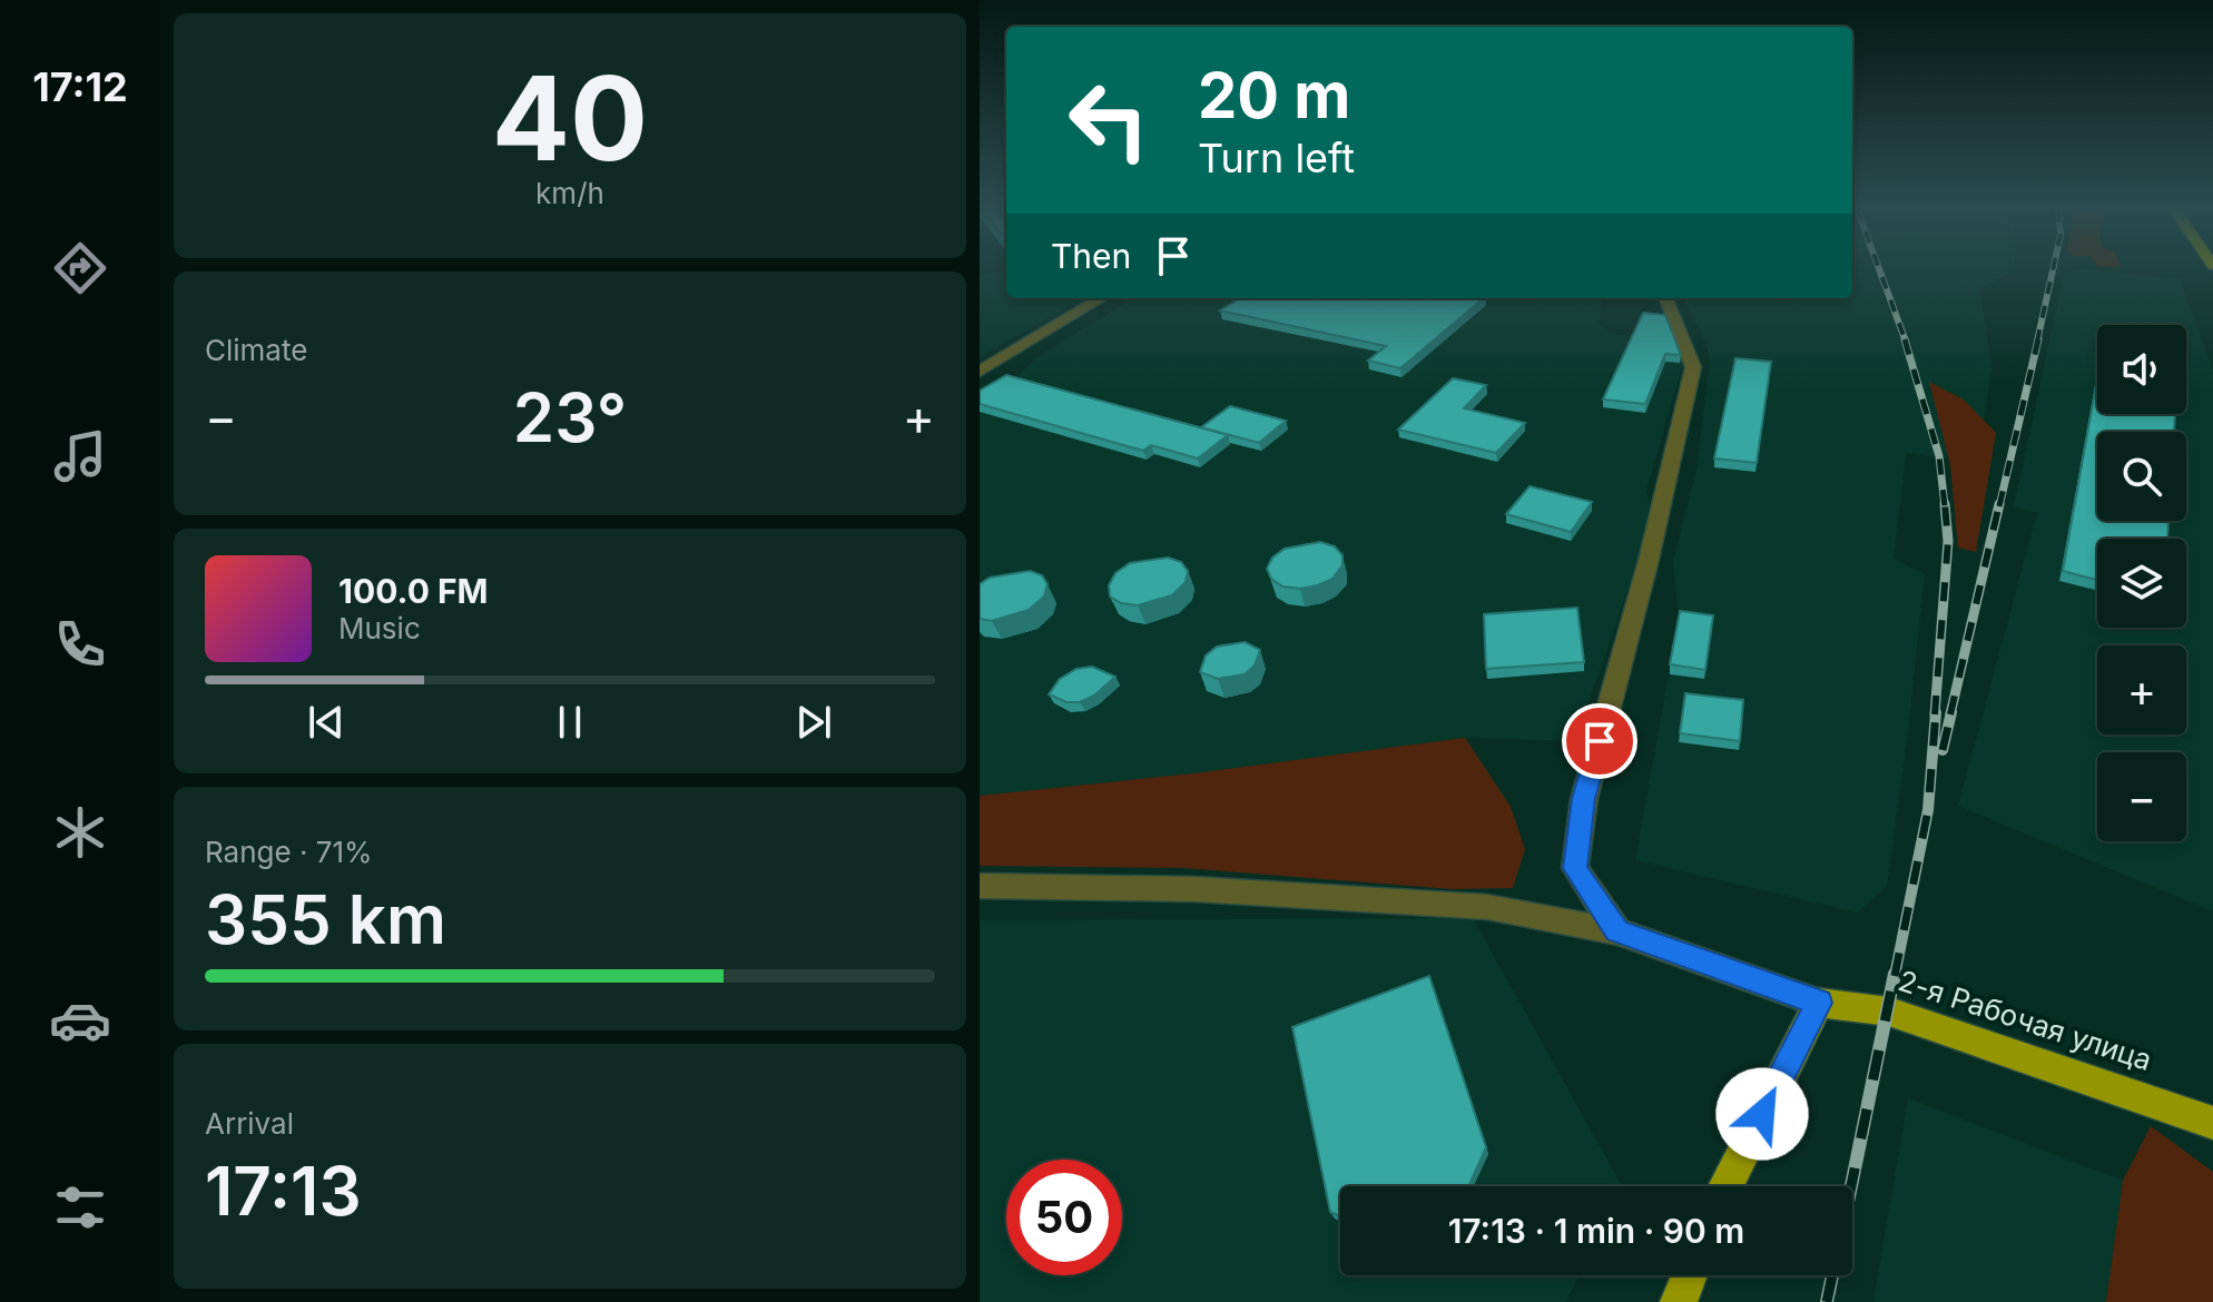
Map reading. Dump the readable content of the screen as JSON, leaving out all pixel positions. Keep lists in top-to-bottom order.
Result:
{
  "streets": {
    "main road": ["2-я Рабочая улица"]
  },
  "page": {
    "tabs": "17:12",
    "tile": [
      ["40", "km/h"],
      "Climate",
      ["Range · 71%", "355 km"],
      ["Arrival", "17:13"]
    ],
    "turn": ["20 m", "Turn left"],
    "then": "Then",
    "map_buttons": ["+", "−"],
    "heat": ["−", "23°", "+"],
    "song": ["100.0 FM", "Music"],
    "limit": "50",
    "trip": "17:13 · 1 min · 90 m"
  }
}
